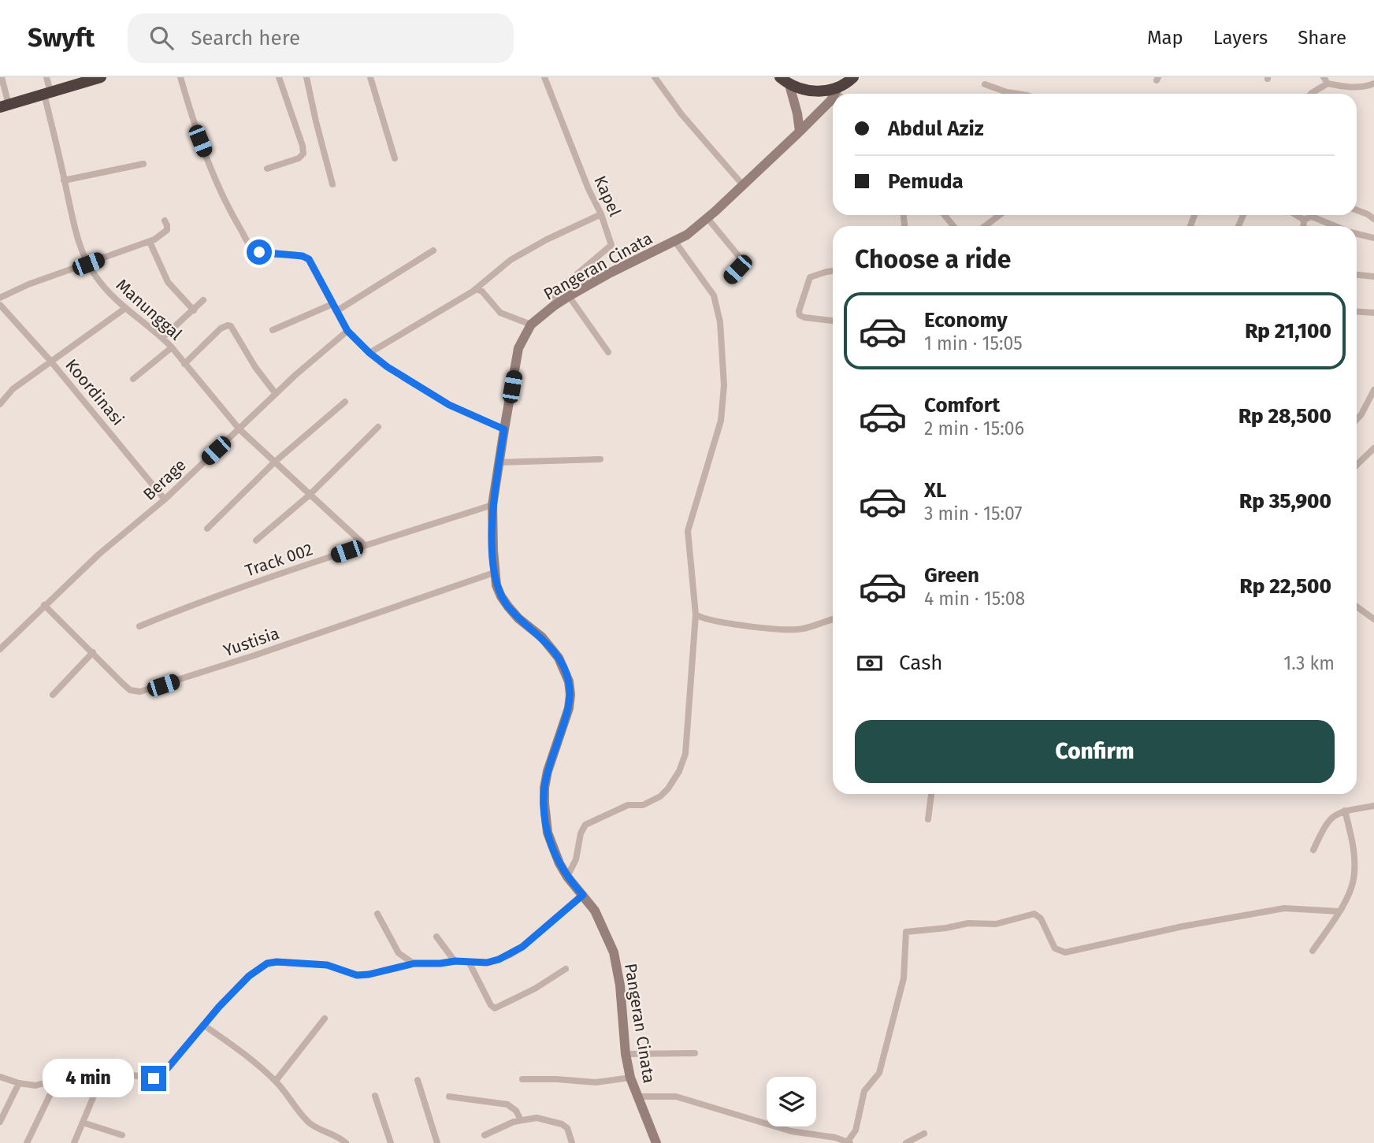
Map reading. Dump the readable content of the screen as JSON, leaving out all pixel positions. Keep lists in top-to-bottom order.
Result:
{
  "streets": {
    "street": [
      "Kapel",
      "Pangeran Cinata",
      "Manunggal",
      "Koordinasi",
      "Berage",
      "Track 002",
      "Yustisia"
    ]
  },
  "crossings": [
    ["Kapel", "Pangeran Cinata"],
    ["Pangeran Cinata", "Track 002"],
    ["Pangeran Cinata", "Yustisia"],
    ["Manunggal", "Berage"],
    ["Manunggal", "Track 002"],
    ["Koordinasi", "Berage"],
    ["Berage", "Yustisia"]
  ],
  "page": {
    "header": "Swyft",
    "search": "Search here",
    "nav": ["Map", "Layers", "Share"],
    "banner": ["Abdul Aziz", "Pemuda"],
    "heading": "Choose a ride",
    "list": [
      {
        "name": "Economy",
        "note": "1 min · 15:05",
        "value": "Rp 21,100"
      },
      {
        "name": "Comfort",
        "note": "2 min · 15:06",
        "value": "Rp 28,500"
      },
      {
        "name": "XL",
        "note": "3 min · 15:07",
        "value": "Rp 35,900"
      },
      {
        "name": "Green",
        "note": "4 min · 15:08",
        "value": "Rp 22,500"
      }
    ],
    "pay": ["Cash", "1.3 km"],
    "buttons": "Confirm",
    "bubble": "4 min"
  }
}
